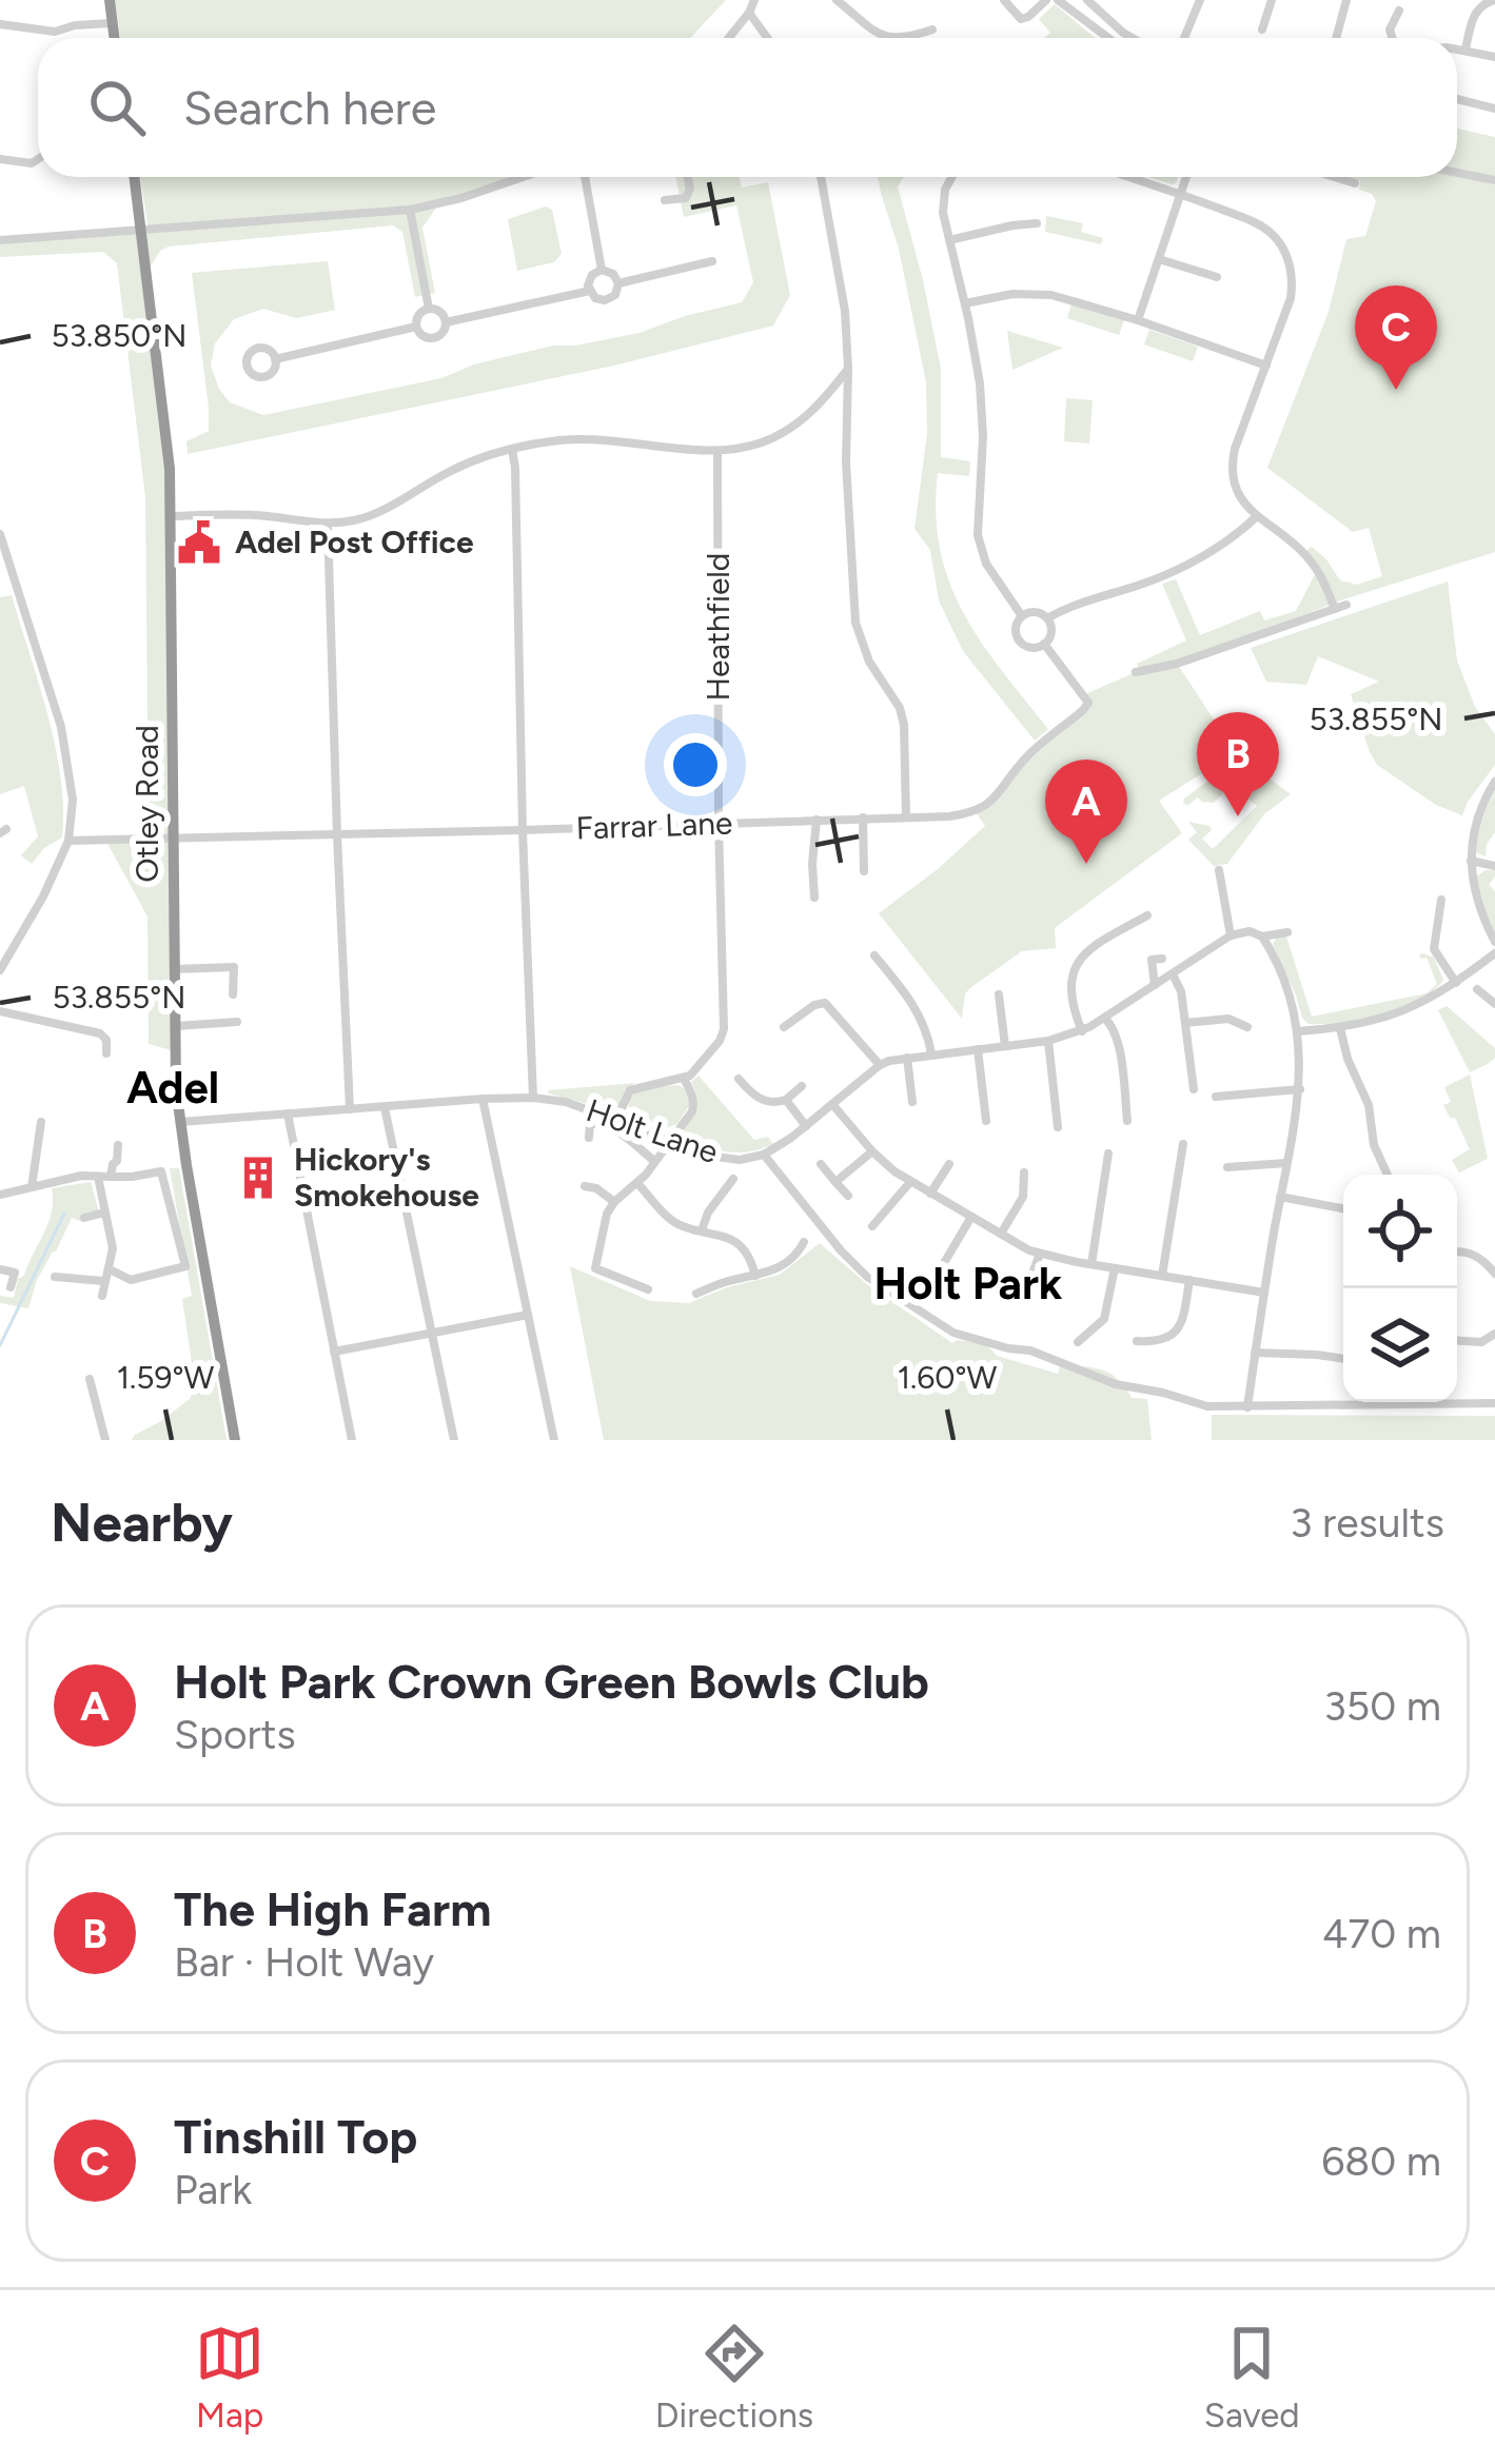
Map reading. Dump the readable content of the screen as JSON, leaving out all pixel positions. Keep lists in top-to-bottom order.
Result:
{
  "streets": {
    "highway": ["Otley Road"],
    "street": ["Heathfield", "Farrar Lane", "Holt Lane"]
  },
  "crossings": [
    ["Heathfield", "Farrar Lane"],
    ["Otley Road", "Farrar Lane"],
    ["Otley Road", "Holt Lane"]
  ],
  "districts": ["Adel", "Holt Park"],
  "places": {
    "public building": ["Adel Post Office"],
    "building": ["Hickory's Smokehouse"]
  },
  "page": {
    "search": "Search here",
    "pins": ["C", "B", "A"],
    "heading": ["Nearby", "3 results"],
    "list": [
      {
        "mark": "A",
        "name": "Holt Park Crown Green Bowls Club",
        "note": "Sports",
        "value": "350 m"
      },
      {
        "mark": "B",
        "name": "The High Farm",
        "note": "Bar · Holt Way",
        "value": "470 m"
      },
      {
        "mark": "C",
        "name": "Tinshill Top",
        "note": "Park",
        "value": "680 m"
      }
    ],
    "nav": ["Map", "Directions", "Saved"]
  },
  "coordinates": [
    "53.850°N",
    "53.855°N",
    "1.59°W",
    "1.60°W"
  ]
}
